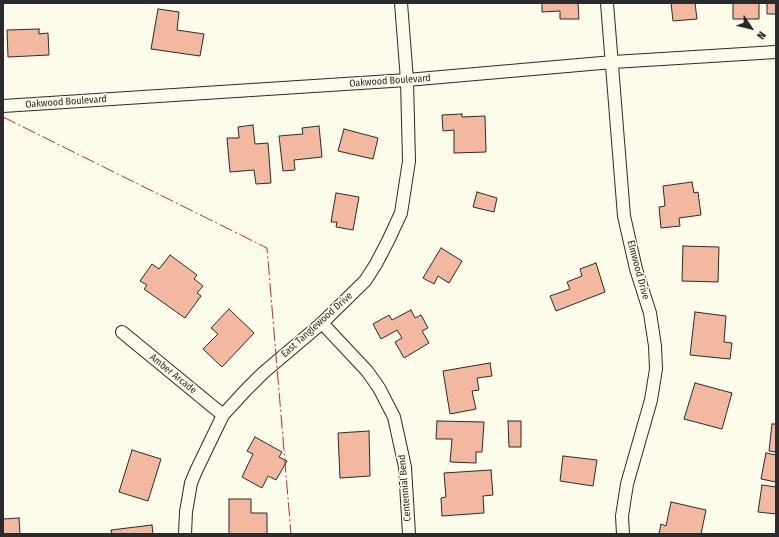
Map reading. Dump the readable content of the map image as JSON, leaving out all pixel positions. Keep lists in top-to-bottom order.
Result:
{
  "streets": {
    "street": [
      "Oakwood Boulevard",
      "Elmwood Drive",
      "East Tanglewood Drive",
      "Amber Arcade",
      "Centennial Bend"
    ]
  },
  "crossings": [
    ["Oakwood Boulevard", "Elmwood Drive"],
    ["Oakwood Boulevard", "East Tanglewood Drive"],
    ["East Tanglewood Drive", "Amber Arcade"],
    ["East Tanglewood Drive", "Centennial Bend"]
  ],
  "north": "bottom right"
}
